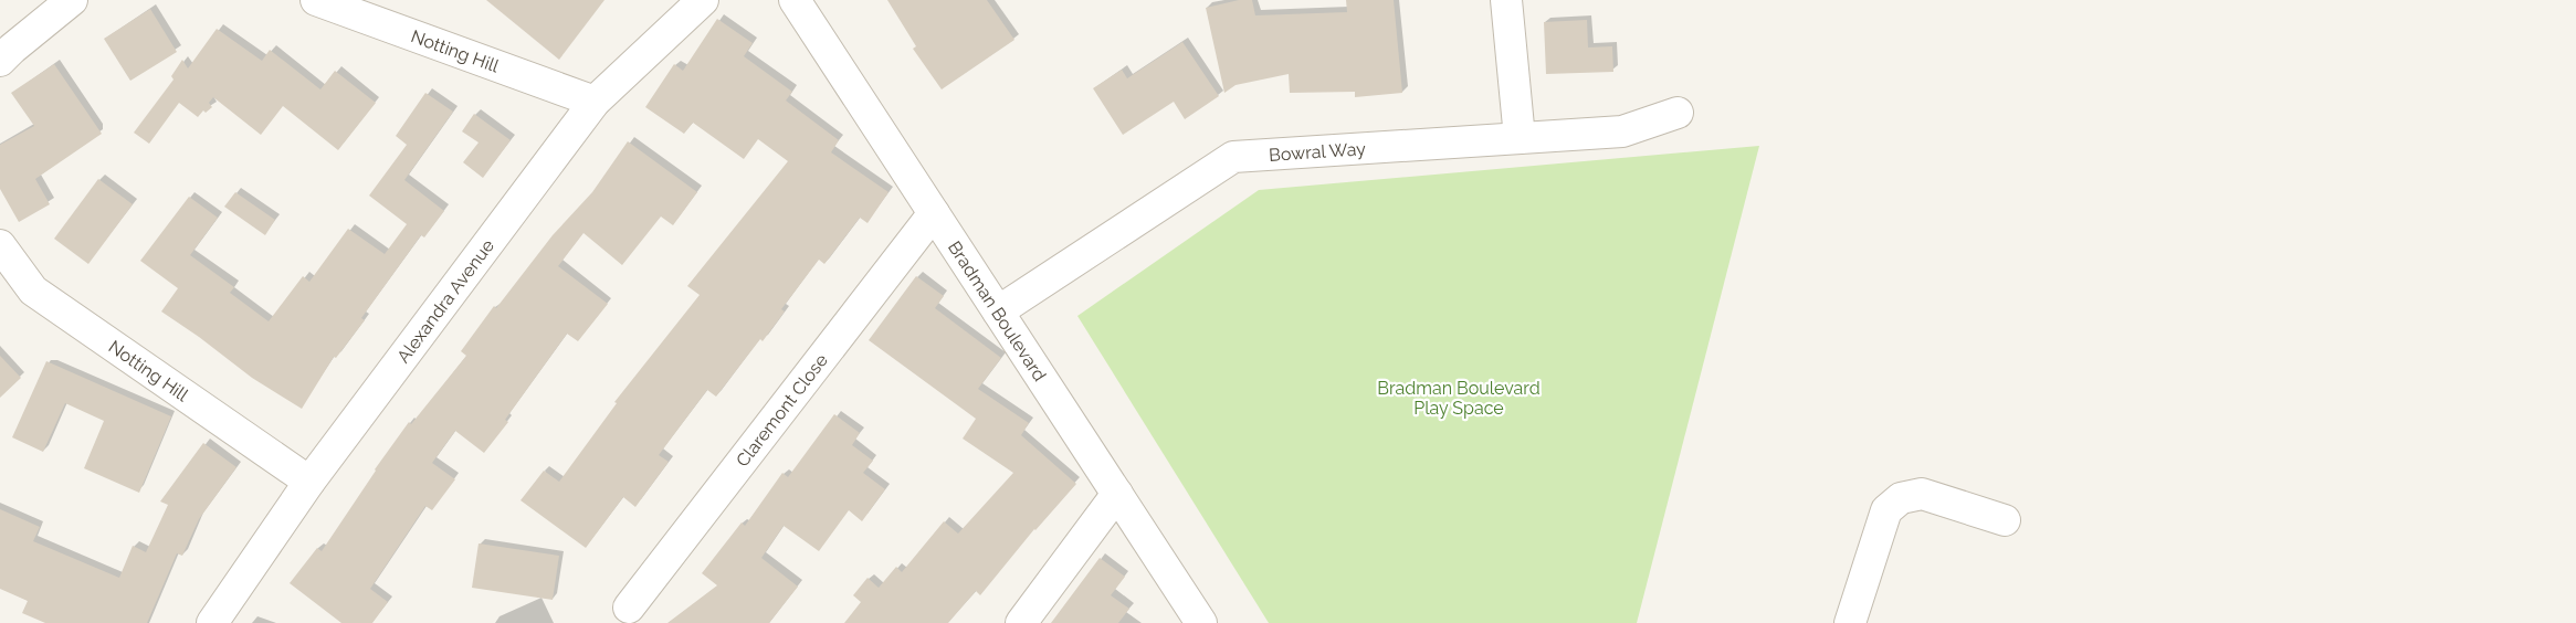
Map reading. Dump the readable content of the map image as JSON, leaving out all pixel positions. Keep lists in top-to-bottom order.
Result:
{
  "streets": {
    "street": [
      "Notting Hill",
      "Bowral Way",
      "Alexandra Avenue",
      "Bradman Boulevard",
      "Claremont Close"
    ]
  },
  "crossings": [
    ["Notting Hill", "Alexandra Avenue"],
    ["Bowral Way", "Bradman Boulevard"],
    ["Bradman Boulevard", "Claremont Close"]
  ],
  "parks": ["Bradman Boulevard Play Space"]
}
